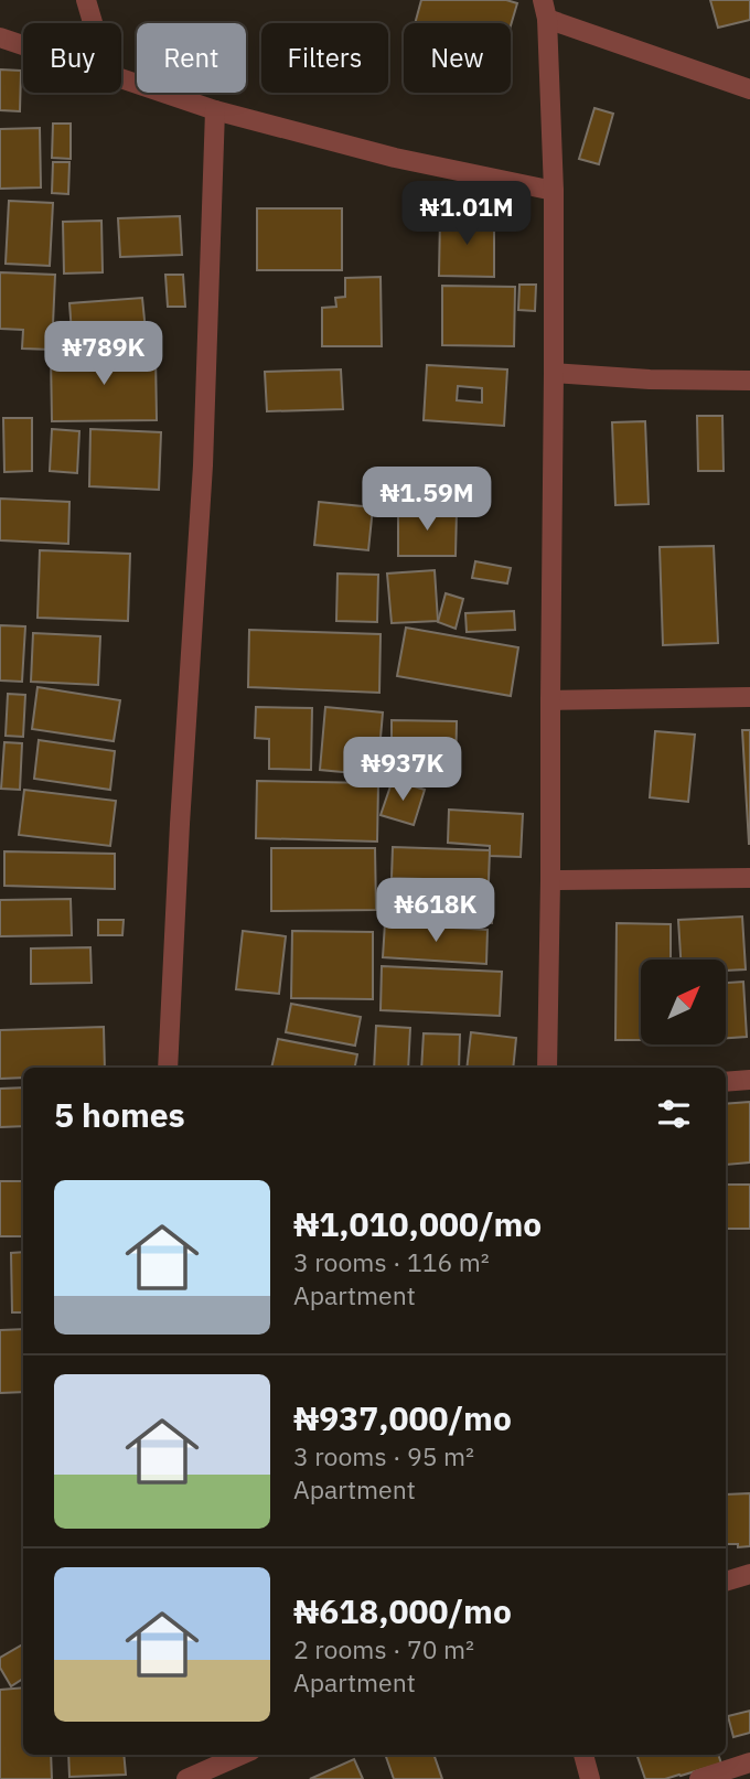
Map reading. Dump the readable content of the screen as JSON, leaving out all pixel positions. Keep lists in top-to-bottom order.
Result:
{
  "north": "top right",
  "page": {
    "chip": [
      "Buy",
      "Rent",
      "Filters",
      "New"
    ],
    "price": [
      "₦1.01M",
      "₦789K",
      "₦1.59M",
      "₦937K",
      "₦618K"
    ],
    "heading": "5 homes",
    "list": [
      {
        "name": "₦1,010,000/mo",
        "note": "3 rooms · 116 m² · Apartment"
      },
      {
        "name": "₦937,000/mo",
        "note": "3 rooms · 95 m² · Apartment"
      },
      {
        "name": "₦618,000/mo",
        "note": "2 rooms · 70 m² · Apartment"
      }
    ]
  }
}
